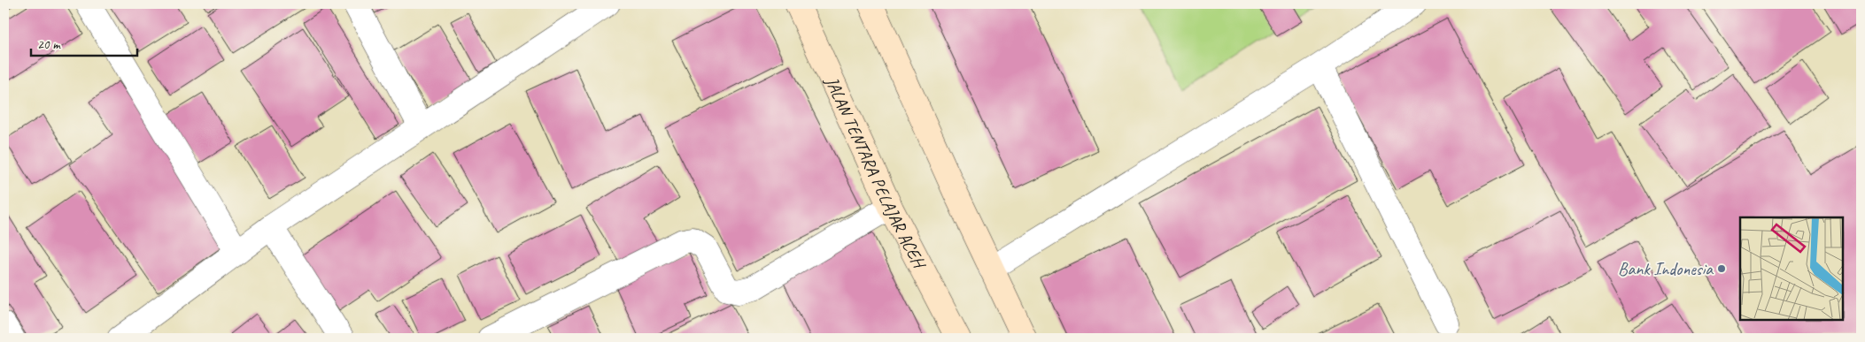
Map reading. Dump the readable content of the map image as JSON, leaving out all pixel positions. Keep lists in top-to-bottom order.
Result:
{
  "streets": {
    "main road": ["JALAN TENTARA PELAJAR ACEH"]
  },
  "places": ["Bank Indonesia"],
  "scale_bar": "20 m"
}
